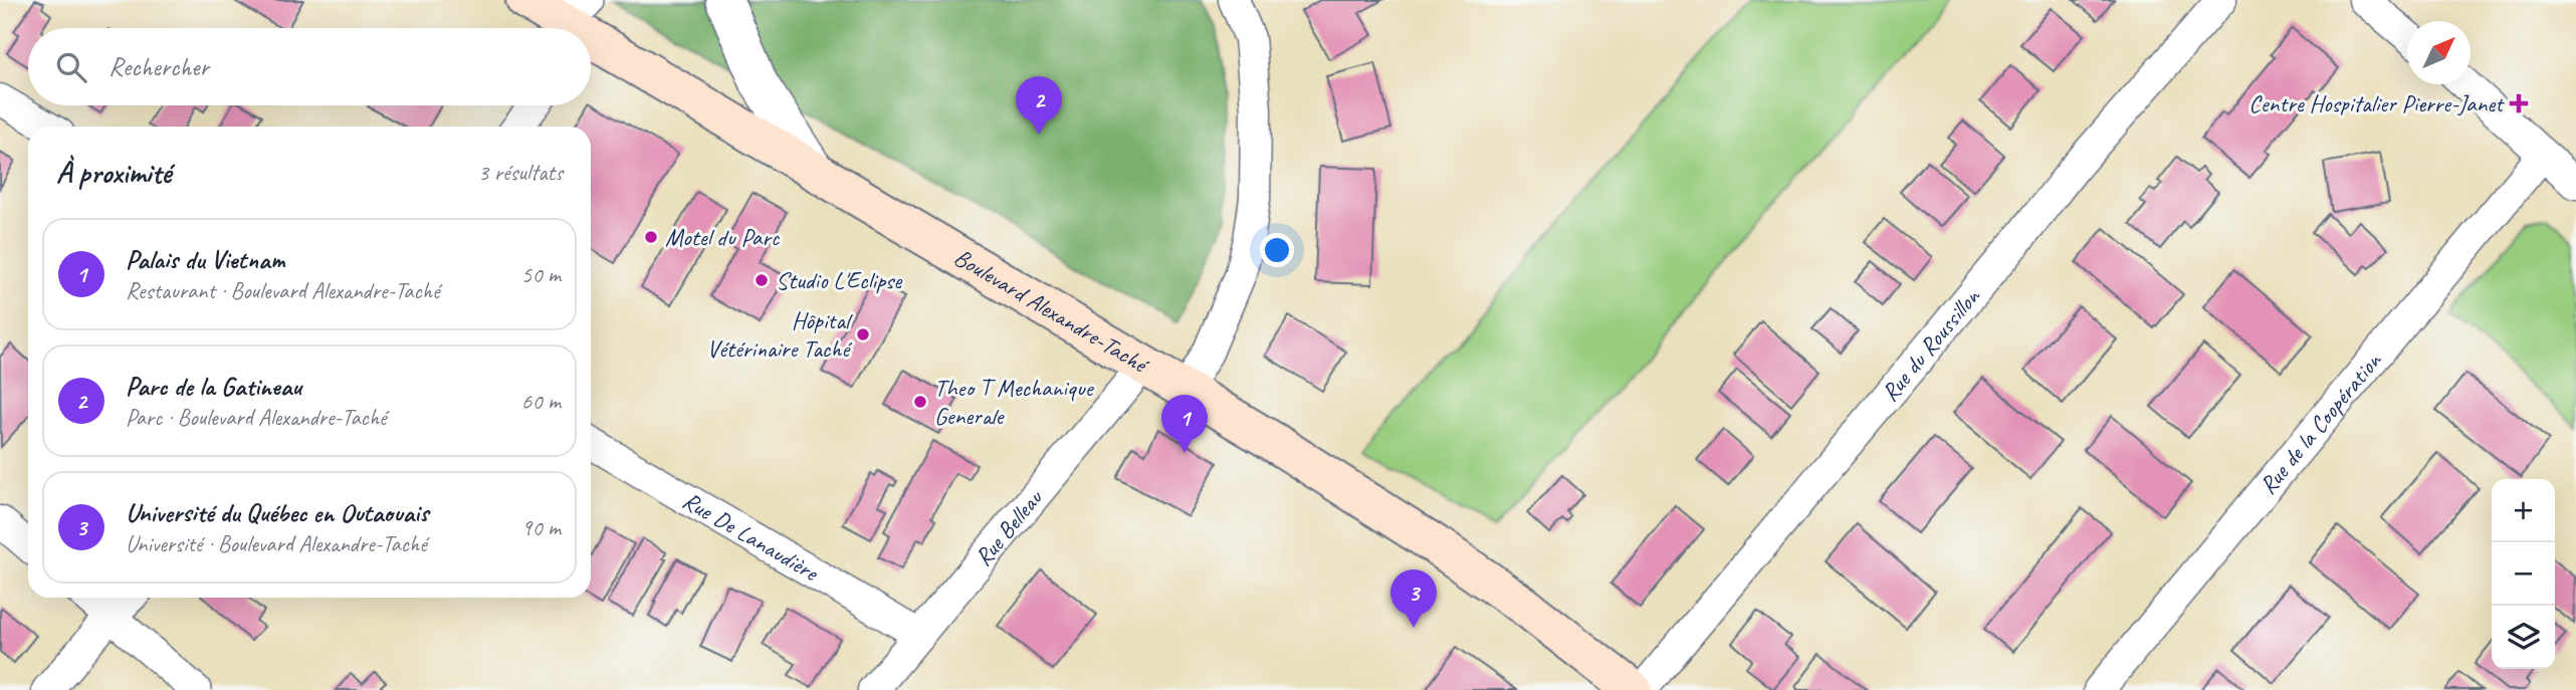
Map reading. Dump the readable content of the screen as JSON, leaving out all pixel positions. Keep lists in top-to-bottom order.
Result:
{
  "streets": {
    "main road": ["Boulevard Alexandre-Taché"],
    "street": [
      "Rue du Roussillon",
      "Rue de la Coopération",
      "Rue Belleau",
      "Rue De Lanaudière"
    ]
  },
  "crossings": [
    ["Boulevard Alexandre-Taché", "Rue Belleau"],
    ["Rue Belleau", "Rue De Lanaudière"]
  ],
  "places": {
    "health": ["Centre Hospitalier Pierre-Janet"],
    "other": [
      "Motel du Parc",
      "Studio L'Eclipse",
      "Hôpital Vétérinaire Taché",
      "Theo T Mechanique Generale"
    ]
  },
  "north": "top right",
  "page": {
    "search": "Rechercher",
    "pins": ["2", "1", "3"],
    "heading": ["À proximité", "3 résultats"],
    "list": [
      {
        "mark": "1",
        "name": "Palais du Vietnam",
        "note": "Restaurant · Boulevard Alexandre-Taché",
        "value": "50 m"
      },
      {
        "mark": "2",
        "name": "Parc de la Gatineau",
        "note": "Parc · Boulevard Alexandre-Taché",
        "value": "60 m"
      },
      {
        "mark": "3",
        "name": "Université du Québec en Outaouais",
        "note": "Université · Boulevard Alexandre-Taché",
        "value": "90 m"
      }
    ],
    "map_buttons": ["+", "−"]
  }
}
